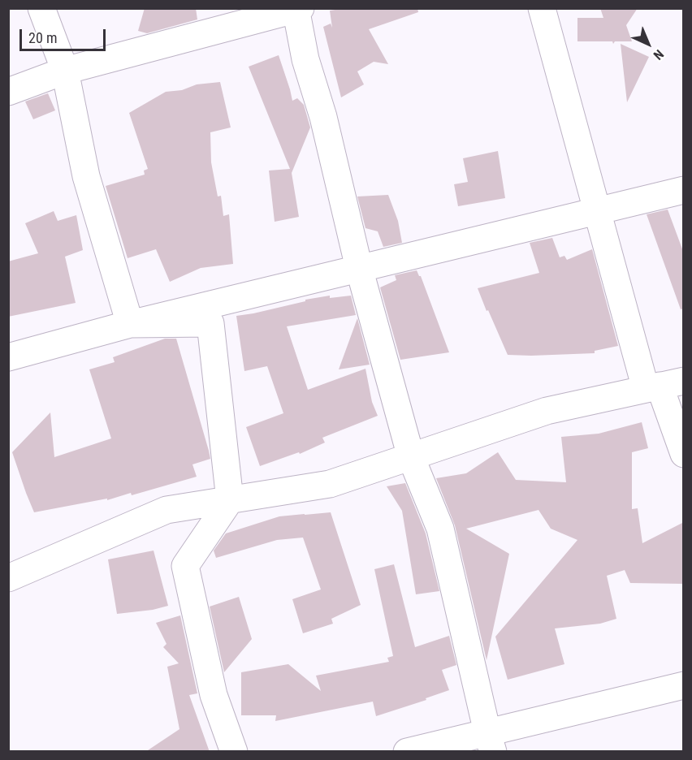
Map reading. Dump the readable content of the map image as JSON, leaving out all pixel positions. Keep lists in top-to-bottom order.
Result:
{
  "scale_bar": "20 m",
  "north": "bottom right"
}
